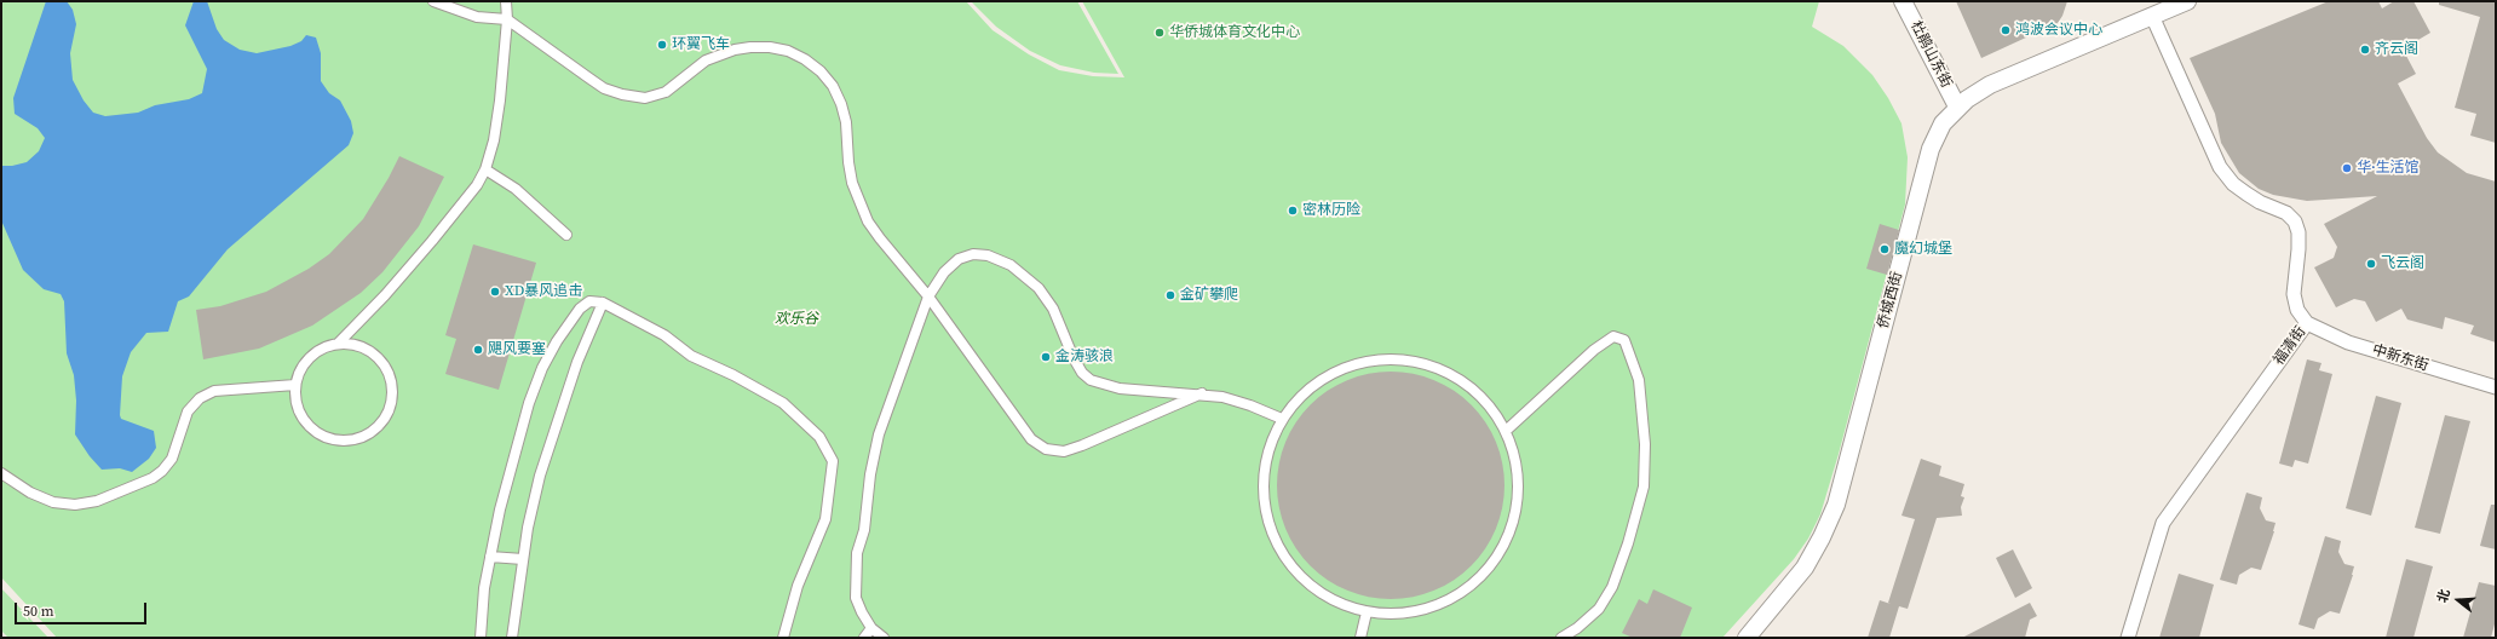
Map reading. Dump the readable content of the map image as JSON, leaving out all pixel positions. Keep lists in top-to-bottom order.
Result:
{
  "streets": {
    "street": [
      "杜鹃山东街",
      "侨城西街",
      "福清街",
      "中新东街"
    ]
  },
  "crossings": [
    ["杜鹃山东街", "侨城西街"],
    ["侨城西街", "福清街"],
    ["福清街", "中新东街"]
  ],
  "parks": ["欢乐谷"],
  "places": [
    "鸿波会议中心",
    "华侨城体育文化中心",
    "环翼飞车",
    "齐云阁",
    "华·生活馆",
    "密林历险",
    "魔幻城堡",
    "飞云阁",
    "XD暴风追击",
    "金矿攀爬",
    "飓风要塞",
    "金涛骇浪"
  ],
  "scale_bar": "50 m",
  "north": "left"
}
